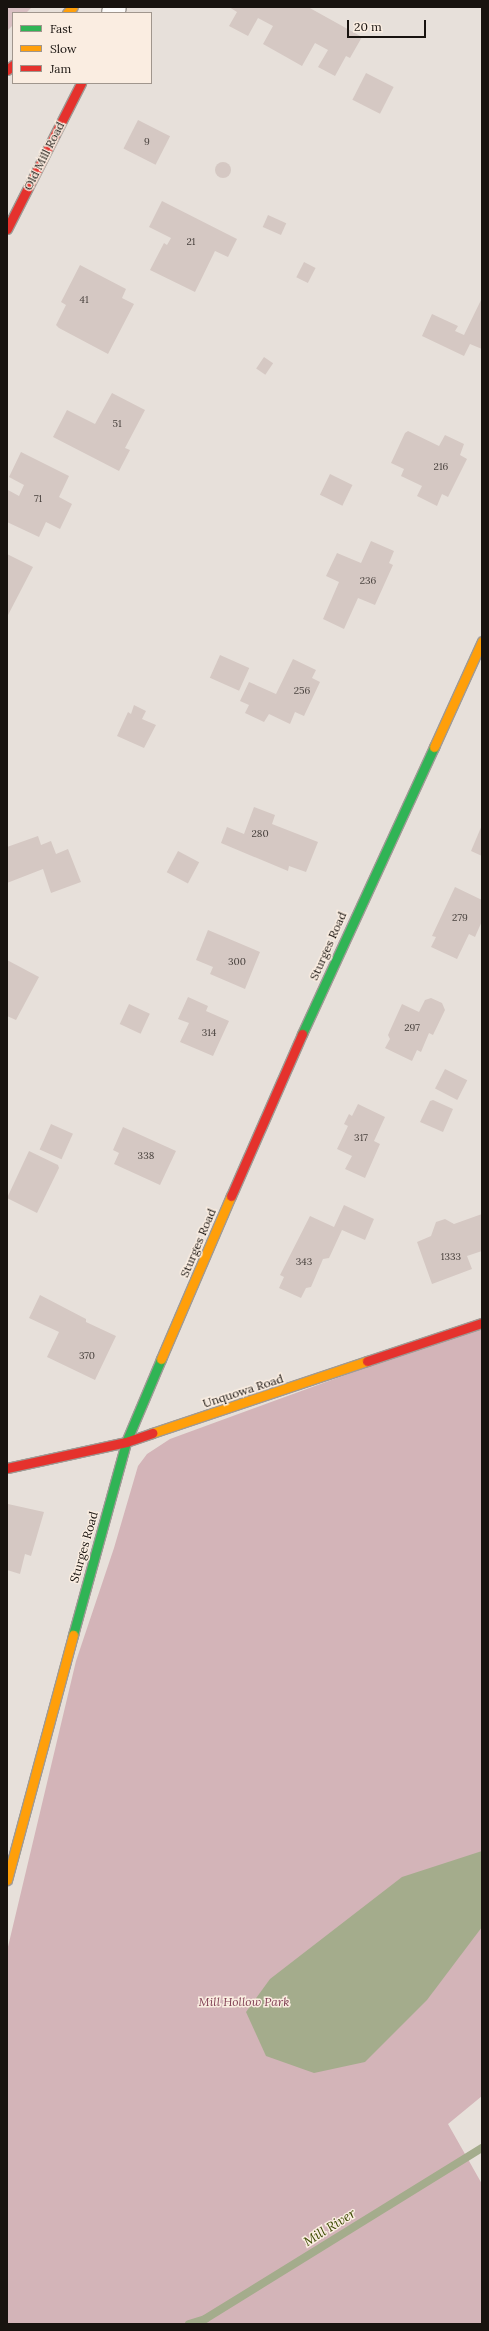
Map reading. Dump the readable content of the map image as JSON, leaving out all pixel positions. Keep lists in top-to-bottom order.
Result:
{
  "streets": {
    "main road": ["Old Mill Road", "Sturges Road", "Unquowa Road"]
  },
  "crossings": [
    ["Sturges Road", "Unquowa Road"]
  ],
  "water": ["Mill River"],
  "parks": ["Mill Hollow Park"],
  "house_numbers": [
    "9",
    "21",
    "41",
    "51",
    "216",
    "71",
    "236",
    "256",
    "280",
    "279",
    "300",
    "297",
    "314",
    "317",
    "338",
    "1333",
    "343",
    "370"
  ],
  "legend": ["Fast", "Slow", "Jam"],
  "scale_bar": "20 m"
}
